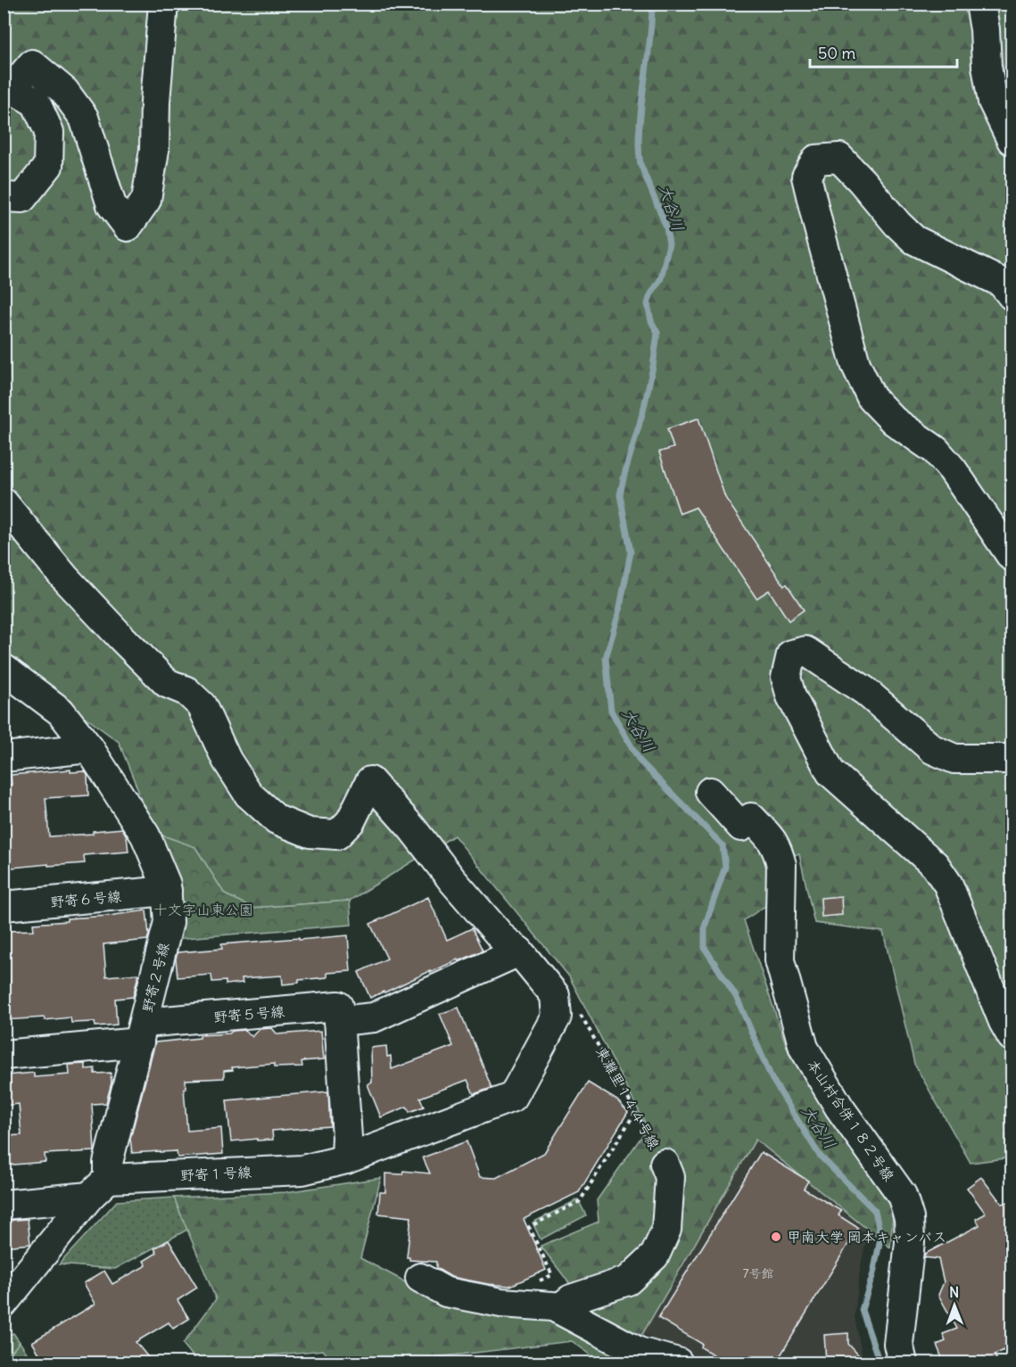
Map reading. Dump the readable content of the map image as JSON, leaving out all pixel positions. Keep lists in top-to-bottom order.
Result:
{
  "streets": {
    "street": [
      "野寄６号線",
      "野寄２号線",
      "野寄５号線",
      "東灘里１４４号線",
      "本山村合併１８２号線",
      "野寄１号線"
    ]
  },
  "crossings": [
    ["野寄６号線", "野寄２号線"],
    ["野寄２号線", "野寄５号線"],
    ["野寄２号線", "野寄１号線"],
    ["東灘里１４４号線", "野寄１号線"]
  ],
  "water": ["大谷川"],
  "parks": ["十文字山東公園"],
  "places": ["甲南大学 岡本キャンパス"],
  "house_numbers": ["7号館"],
  "scale_bar": "50 m",
  "north": "top"
}
